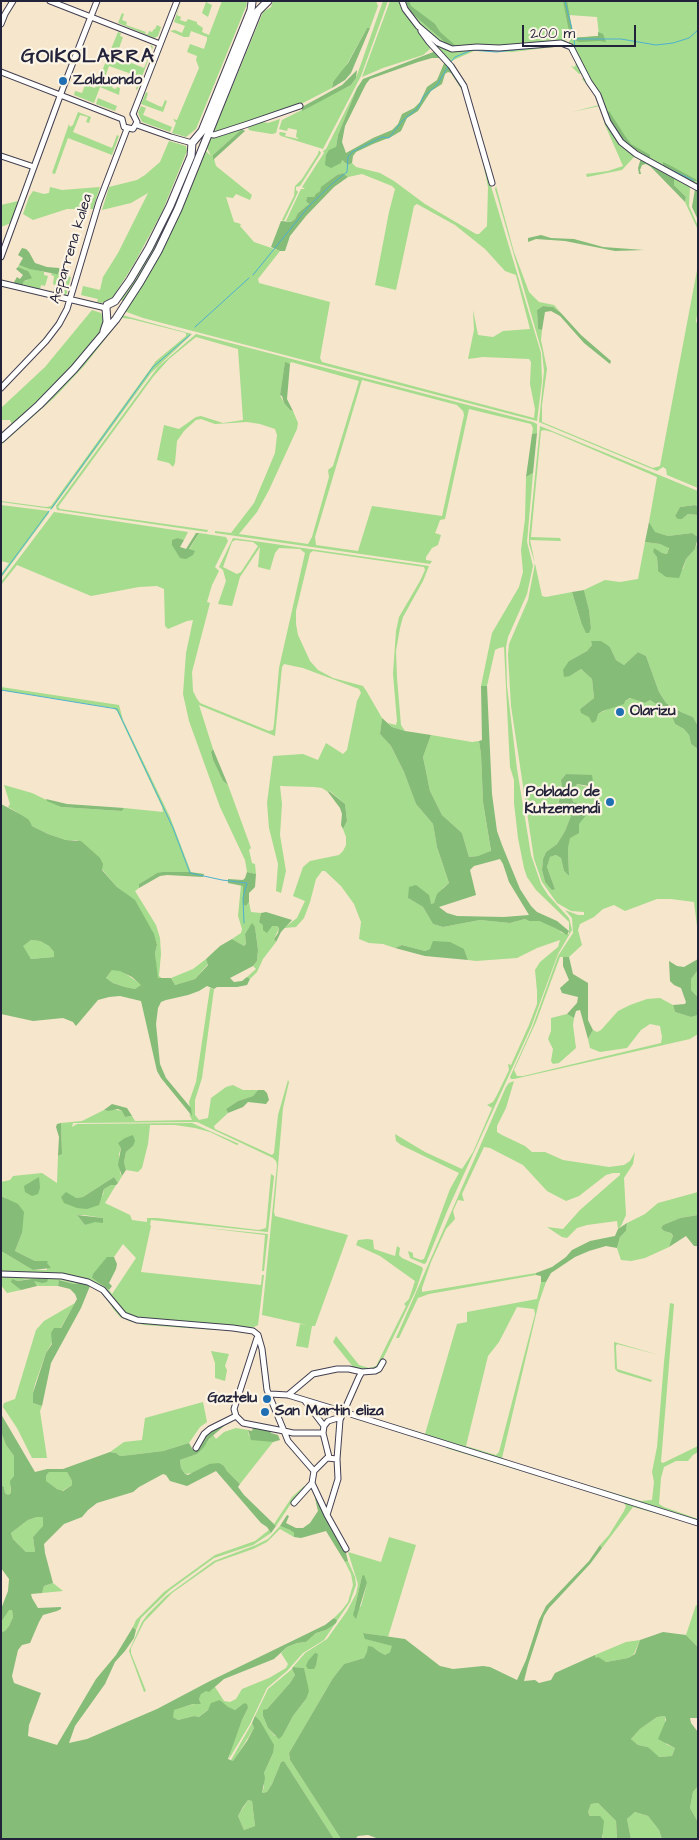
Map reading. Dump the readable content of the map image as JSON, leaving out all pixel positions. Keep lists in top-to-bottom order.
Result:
{
  "streets": {
    "street": ["Asparrena kalea"]
  },
  "districts": ["GOIKOLARRA"],
  "places": [
    "Zalduondo",
    "Olarizu",
    "Poblado de Kutzemendi",
    "Gaztelu",
    "San Martin eliza"
  ],
  "scale_bar": "200 m"
}
